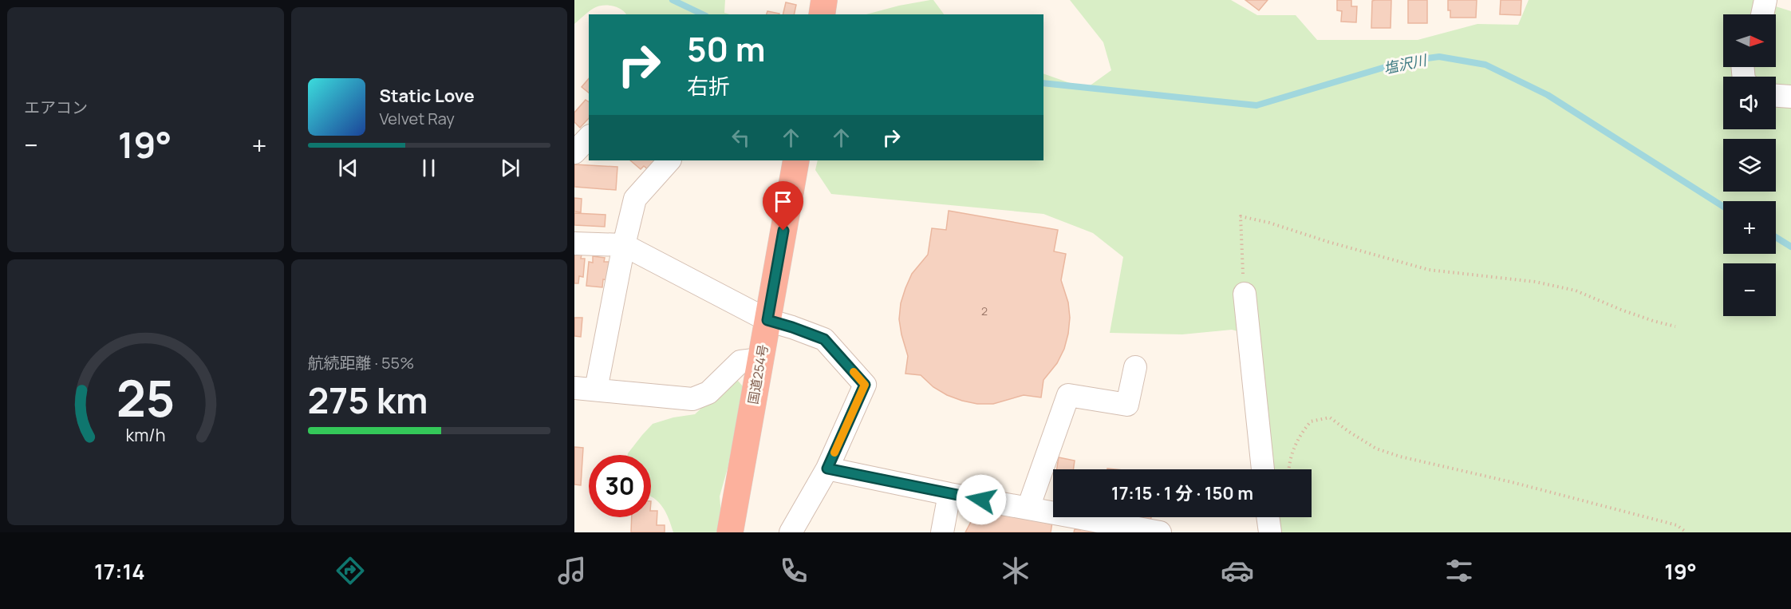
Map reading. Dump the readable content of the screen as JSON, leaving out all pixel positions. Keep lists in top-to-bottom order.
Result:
{
  "streets": {
    "highway": ["国道254号"]
  },
  "water": ["塩沢川"],
  "house_numbers": ["2"],
  "north": "right",
  "page": {
    "tile": [
      "エアコン",
      ["航続距離 · 55%", "275 km"]
    ],
    "map_buttons": ["+", "−"],
    "turn": ["50 m", "右折"],
    "song": ["Static Love", "Velvet Ray"],
    "heat": ["−", "19°", "+"],
    "limit": "30",
    "trip": "17:15 · 1 分 · 150 m",
    "tabs": ["17:14", "19°"],
    "gauge": ["25", "km/h"]
  }
}
